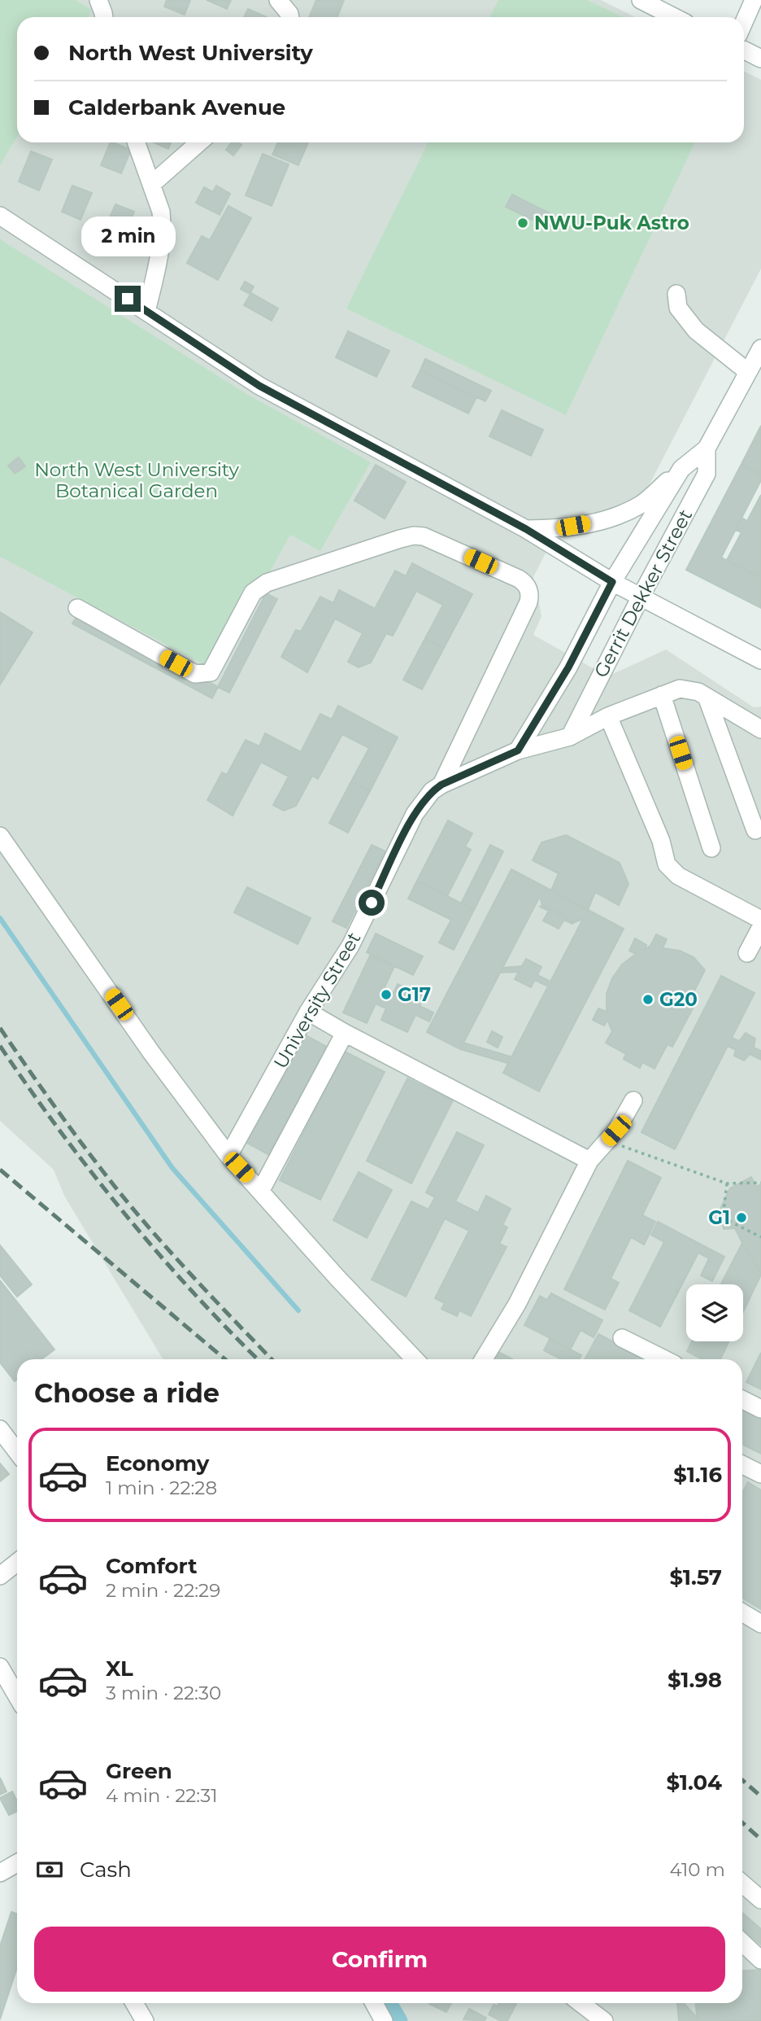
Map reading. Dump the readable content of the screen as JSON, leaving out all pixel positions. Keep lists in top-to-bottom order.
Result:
{
  "streets": {
    "street": ["Gerrit Dekker Street", "University Street"]
  },
  "crossings": [
    ["Gerrit Dekker Street", "University Street"]
  ],
  "parks": ["North West University Botanical Garden"],
  "places": [
    "NWU-Puk Astro",
    "G17",
    "G20",
    "G1"
  ],
  "page": {
    "banner": ["North West University", "Calderbank Avenue"],
    "bubble": "2 min",
    "heading": "Choose a ride",
    "list": [
      {
        "name": "Economy",
        "note": "1 min · 22:28",
        "value": "$1.16"
      },
      {
        "name": "Comfort",
        "note": "2 min · 22:29",
        "value": "$1.57"
      },
      {
        "name": "XL",
        "note": "3 min · 22:30",
        "value": "$1.98"
      },
      {
        "name": "Green",
        "note": "4 min · 22:31",
        "value": "$1.04"
      }
    ],
    "pay": ["Cash", "410 m"],
    "buttons": "Confirm"
  }
}
